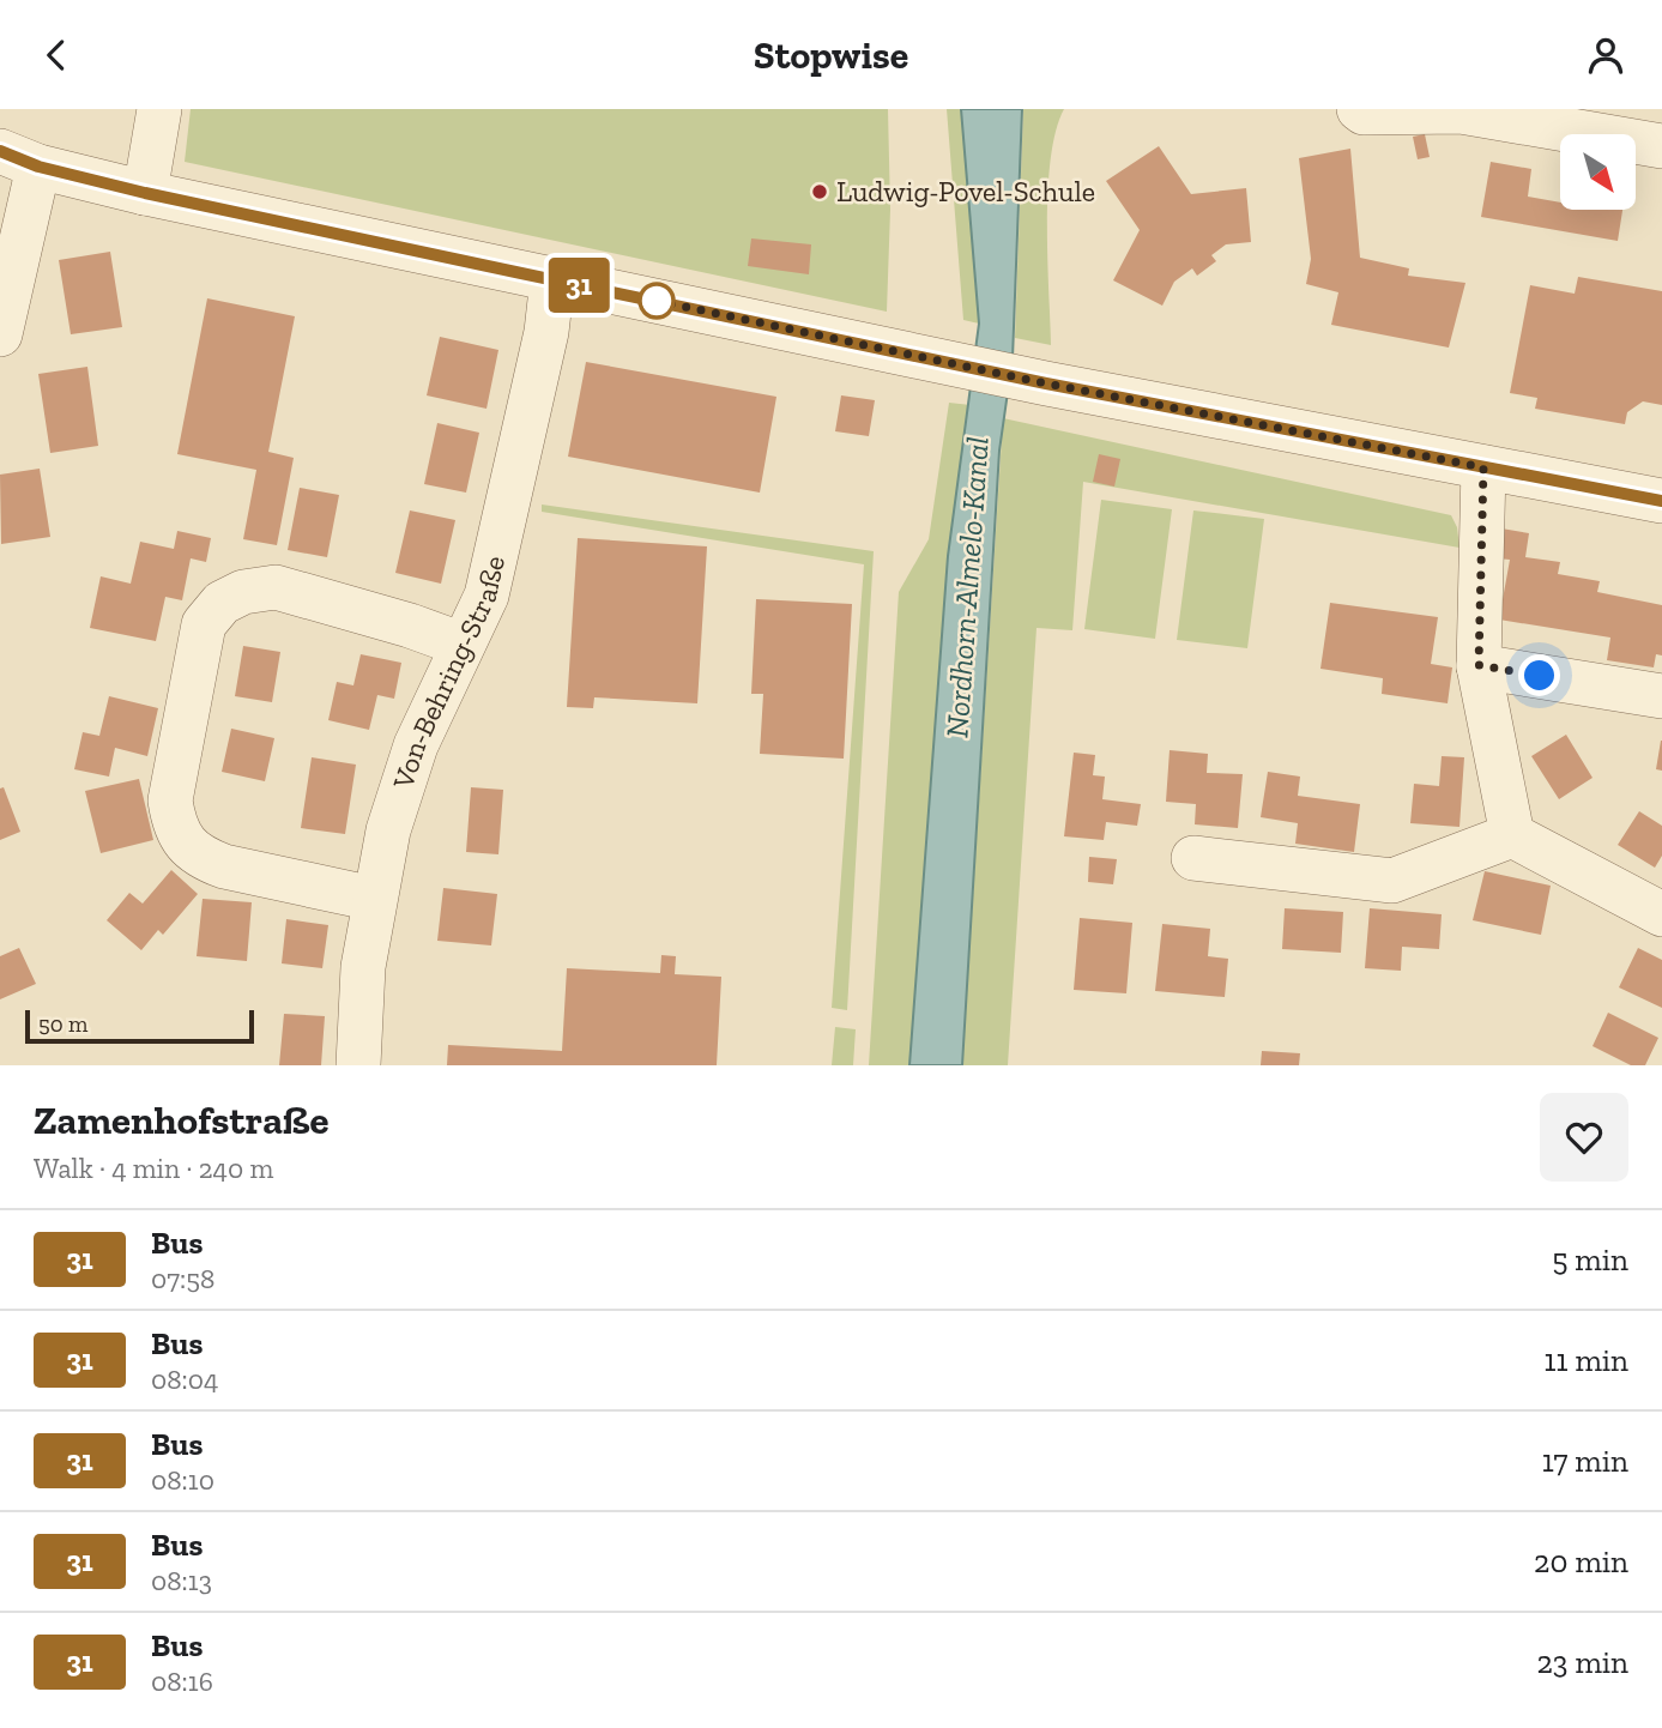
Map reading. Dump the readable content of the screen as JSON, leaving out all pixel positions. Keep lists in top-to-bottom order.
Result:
{
  "streets": {
    "street": ["Von-Behring-Straße"]
  },
  "water": ["Nordhorn-Almelo-Kanal"],
  "places": ["Ludwig-Povel-Schule"],
  "lines": ["bus line 31"],
  "scale_bar": "50 m",
  "north": "bottom right",
  "page": {
    "header": "Stopwise",
    "on_map": "31",
    "scale": "50 m",
    "heading": ["Zamenhofstraße", "Walk · 4 min · 240 m"],
    "list": [
      {
        "mark": "31",
        "name": "Bus",
        "note": "07:58",
        "value": "5 min"
      },
      {
        "mark": "31",
        "name": "Bus",
        "note": "08:04",
        "value": "11 min"
      },
      {
        "mark": "31",
        "name": "Bus",
        "note": "08:10",
        "value": "17 min"
      },
      {
        "mark": "31",
        "name": "Bus",
        "note": "08:13",
        "value": "20 min"
      },
      {
        "mark": "31",
        "name": "Bus",
        "note": "08:16",
        "value": "23 min"
      }
    ]
  }
}
